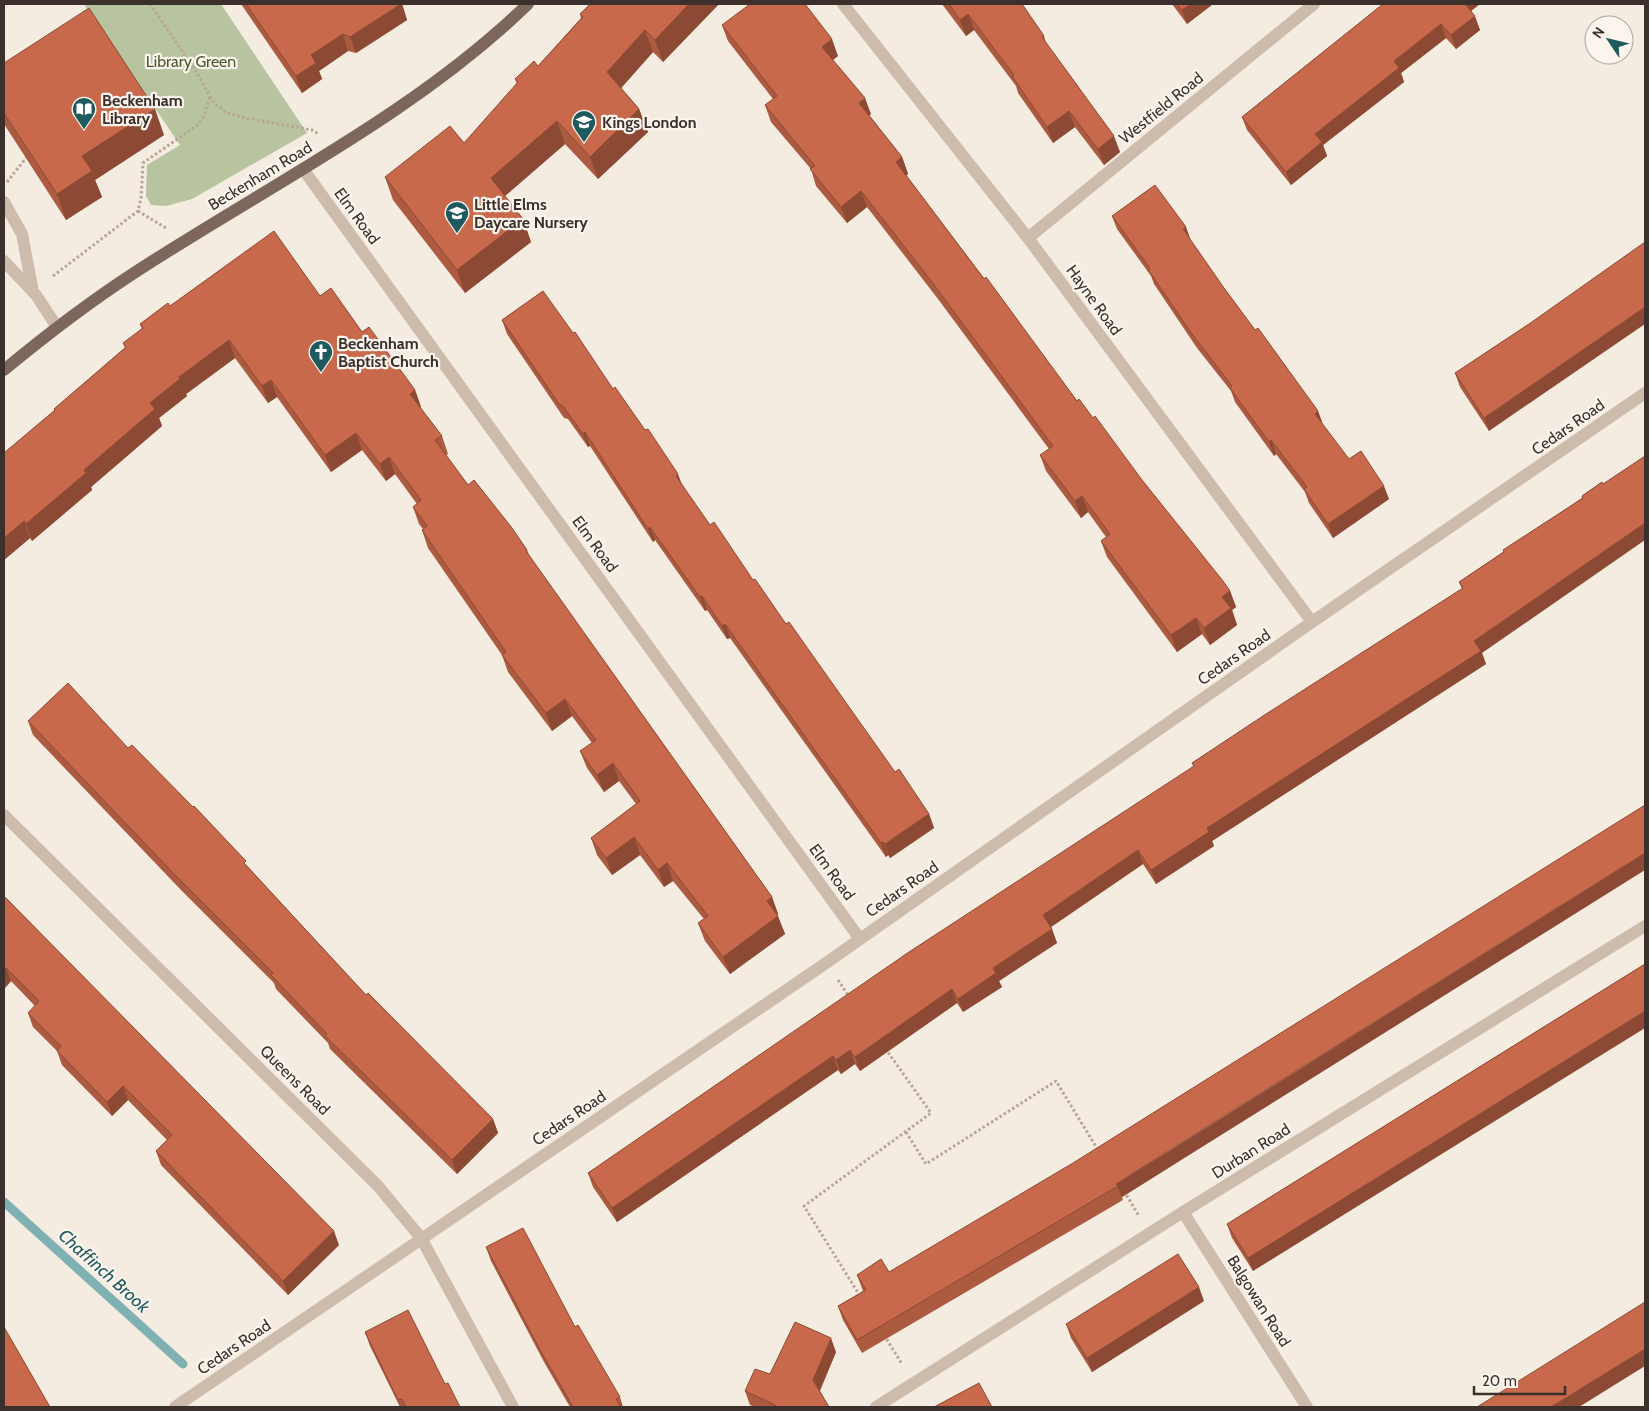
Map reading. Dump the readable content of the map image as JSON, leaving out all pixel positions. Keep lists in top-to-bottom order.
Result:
{
  "streets": {
    "main road": ["Beckenham Road"],
    "street": [
      "Westfield Road",
      "Elm Road",
      "Hayne Road",
      "Cedars Road",
      "Queens Road",
      "Durban Road",
      "Balgowan Road"
    ]
  },
  "crossings": [
    ["Westfield Road", "Hayne Road"],
    ["Beckenham Road", "Elm Road"],
    ["Elm Road", "Cedars Road"],
    ["Hayne Road", "Cedars Road"],
    ["Cedars Road", "Queens Road"],
    ["Durban Road", "Balgowan Road"]
  ],
  "water": ["Chaffinch Brook"],
  "parks": ["Library Green"],
  "places": {
    "library": ["Beckenham Library"],
    "school or university": ["Kings London", "Little Elms Daycare Nursery"],
    "church": ["Beckenham Baptist Church"]
  },
  "scale_bar": "20 m",
  "north": "top left"
}
